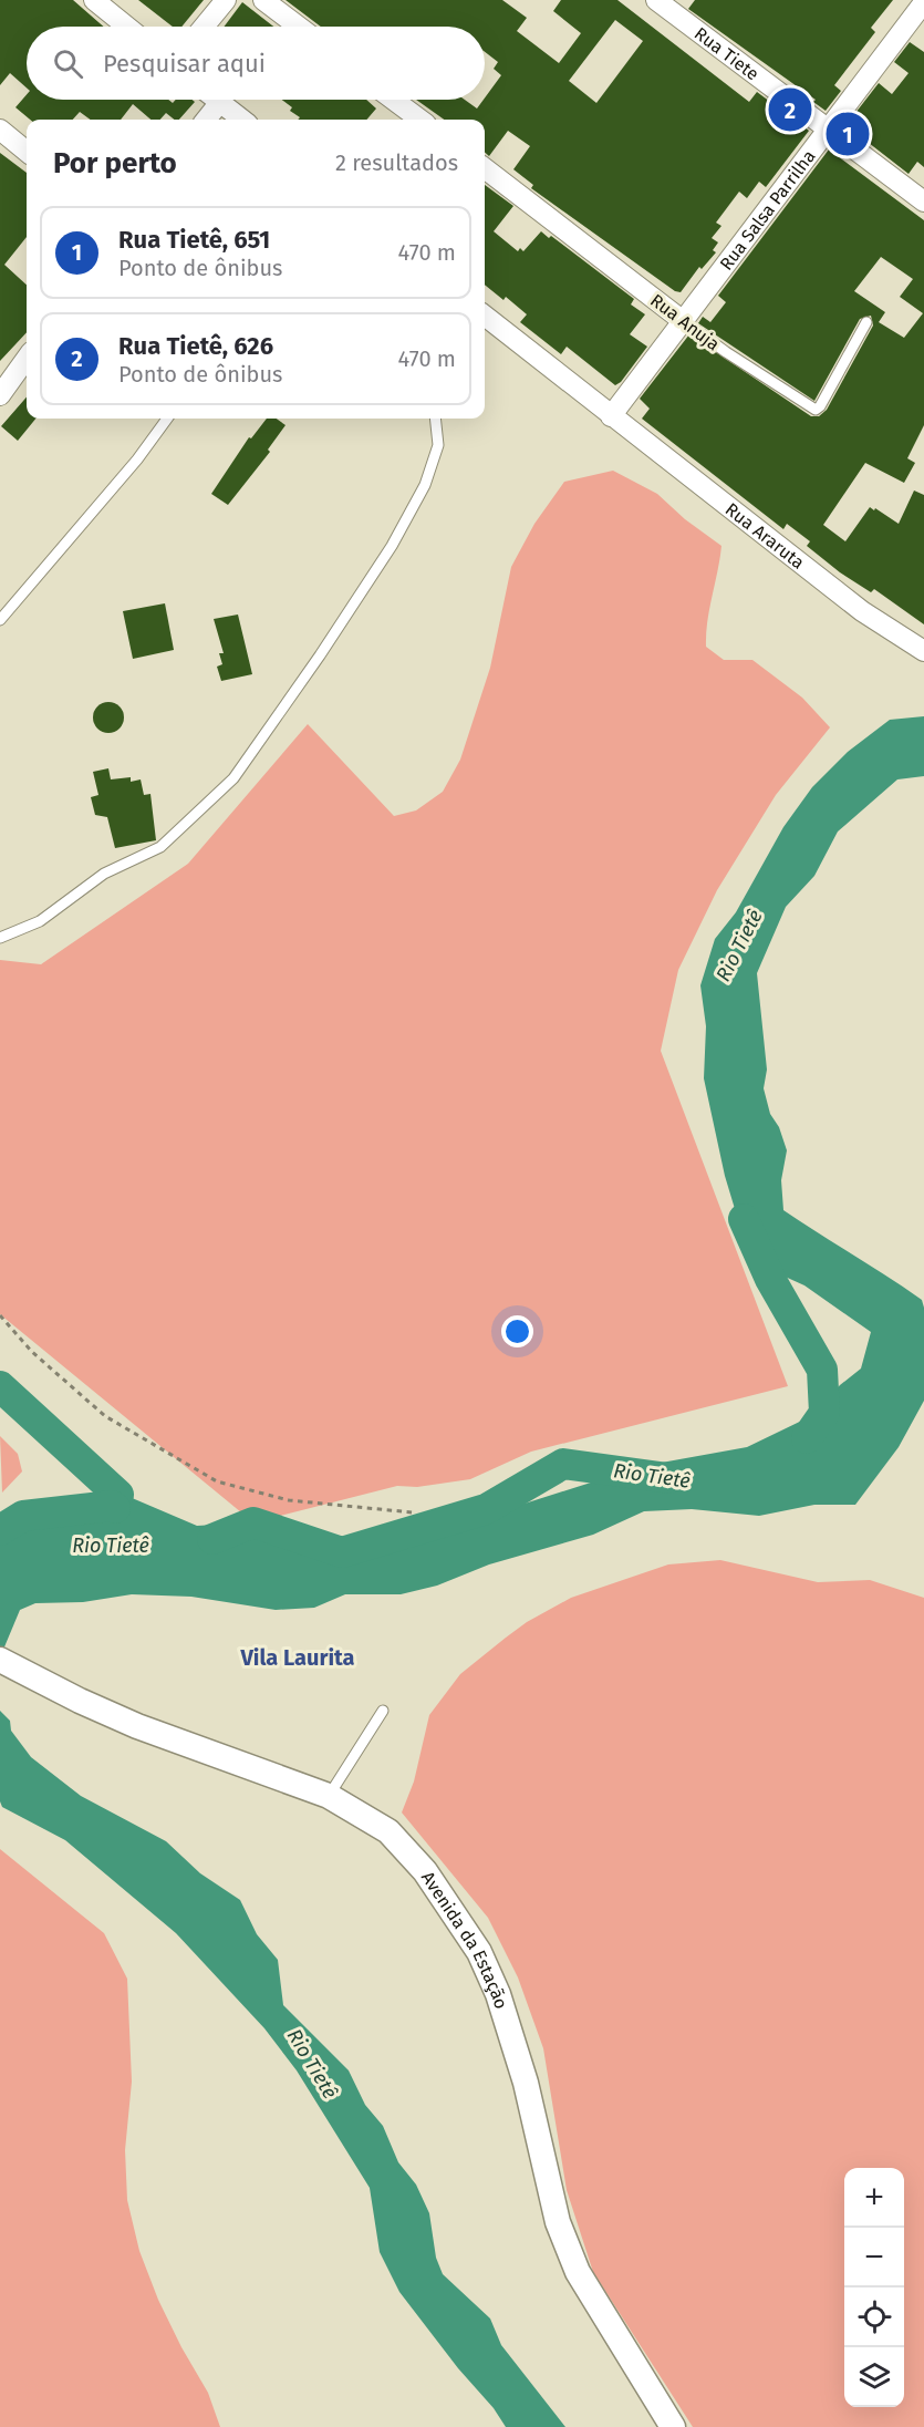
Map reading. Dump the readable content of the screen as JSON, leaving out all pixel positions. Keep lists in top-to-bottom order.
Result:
{
  "streets": {
    "street": [
      "Rua Tiete",
      "Rua Salsa Parrilha",
      "Rua Anuja",
      "Rua Araruta",
      "Avenida da Estação"
    ]
  },
  "crossings": [
    ["Rua Tiete", "Rua Salsa Parrilha"],
    ["Rua Salsa Parrilha", "Rua Anuja"],
    ["Rua Salsa Parrilha", "Rua Araruta"]
  ],
  "districts": ["Vila Laurita"],
  "water": ["Rio Tietê"],
  "page": {
    "search": "Pesquisar aqui",
    "pins": ["2", "1"],
    "heading": ["Por perto", "2 resultados"],
    "list": [
      {
        "mark": "1",
        "name": "Rua Tietê, 651",
        "note": "Ponto de ônibus",
        "value": "470 m"
      },
      {
        "mark": "2",
        "name": "Rua Tietê, 626",
        "note": "Ponto de ônibus",
        "value": "470 m"
      }
    ],
    "map_buttons": ["+", "−"]
  }
}
